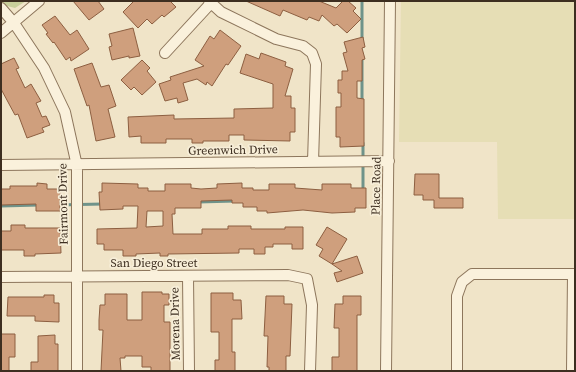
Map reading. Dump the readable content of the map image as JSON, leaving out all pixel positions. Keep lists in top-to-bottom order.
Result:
{
  "streets": {
    "street": [
      "Greenwich Drive",
      "Place Road",
      "Fairmont Drive",
      "San Diego Street",
      "Morena Drive"
    ]
  },
  "crossings": [
    ["Greenwich Drive", "Place Road"],
    ["Greenwich Drive", "Fairmont Drive"],
    ["Fairmont Drive", "San Diego Street"],
    ["San Diego Street", "Morena Drive"]
  ]
}
